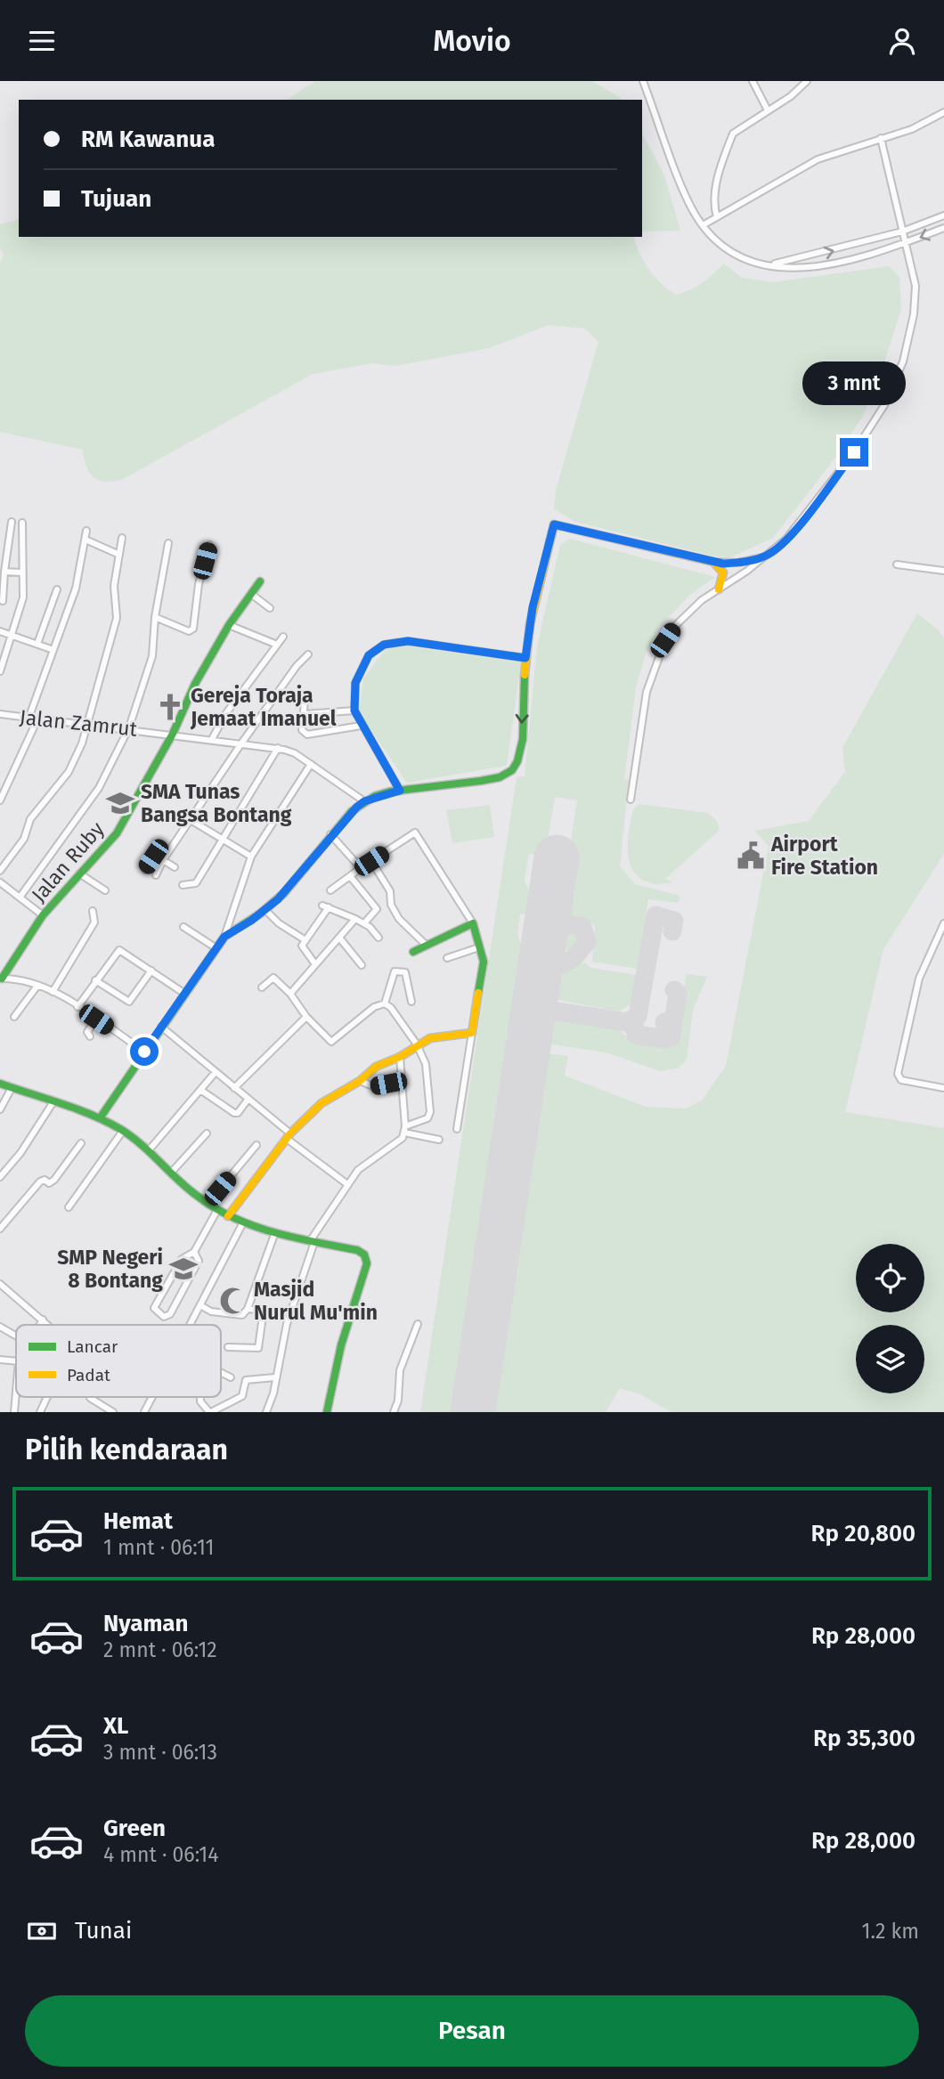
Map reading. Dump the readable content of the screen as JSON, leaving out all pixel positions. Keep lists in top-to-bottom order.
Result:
{
  "streets": {
    "street": ["Jalan Zamrut", "Jalan Ruby"]
  },
  "crossings": [
    ["Jalan Zamrut", "Jalan Ruby"]
  ],
  "places": {
    "church": ["Gereja Toraja Jemaat Imanuel"],
    "school or university": ["SMA Tunas Bangsa Bontang", "SMP Negeri 8 Bontang"],
    "public building": ["Airport Fire Station"],
    "mosque": ["Masjid Nurul Mu'min"]
  },
  "legend": ["Lancar", "Padat"],
  "page": {
    "header": "Movio",
    "banner": ["RM Kawanua", "Tujuan"],
    "bubble": "3 mnt",
    "heading": "Pilih kendaraan",
    "list": [
      {
        "name": "Hemat",
        "note": "1 mnt · 06:11",
        "value": "Rp 20,800"
      },
      {
        "name": "Nyaman",
        "note": "2 mnt · 06:12",
        "value": "Rp 28,000"
      },
      {
        "name": "XL",
        "note": "3 mnt · 06:13",
        "value": "Rp 35,300"
      },
      {
        "name": "Green",
        "note": "4 mnt · 06:14",
        "value": "Rp 28,000"
      }
    ],
    "pay": ["Tunai", "1.2 km"],
    "buttons": "Pesan"
  }
}
